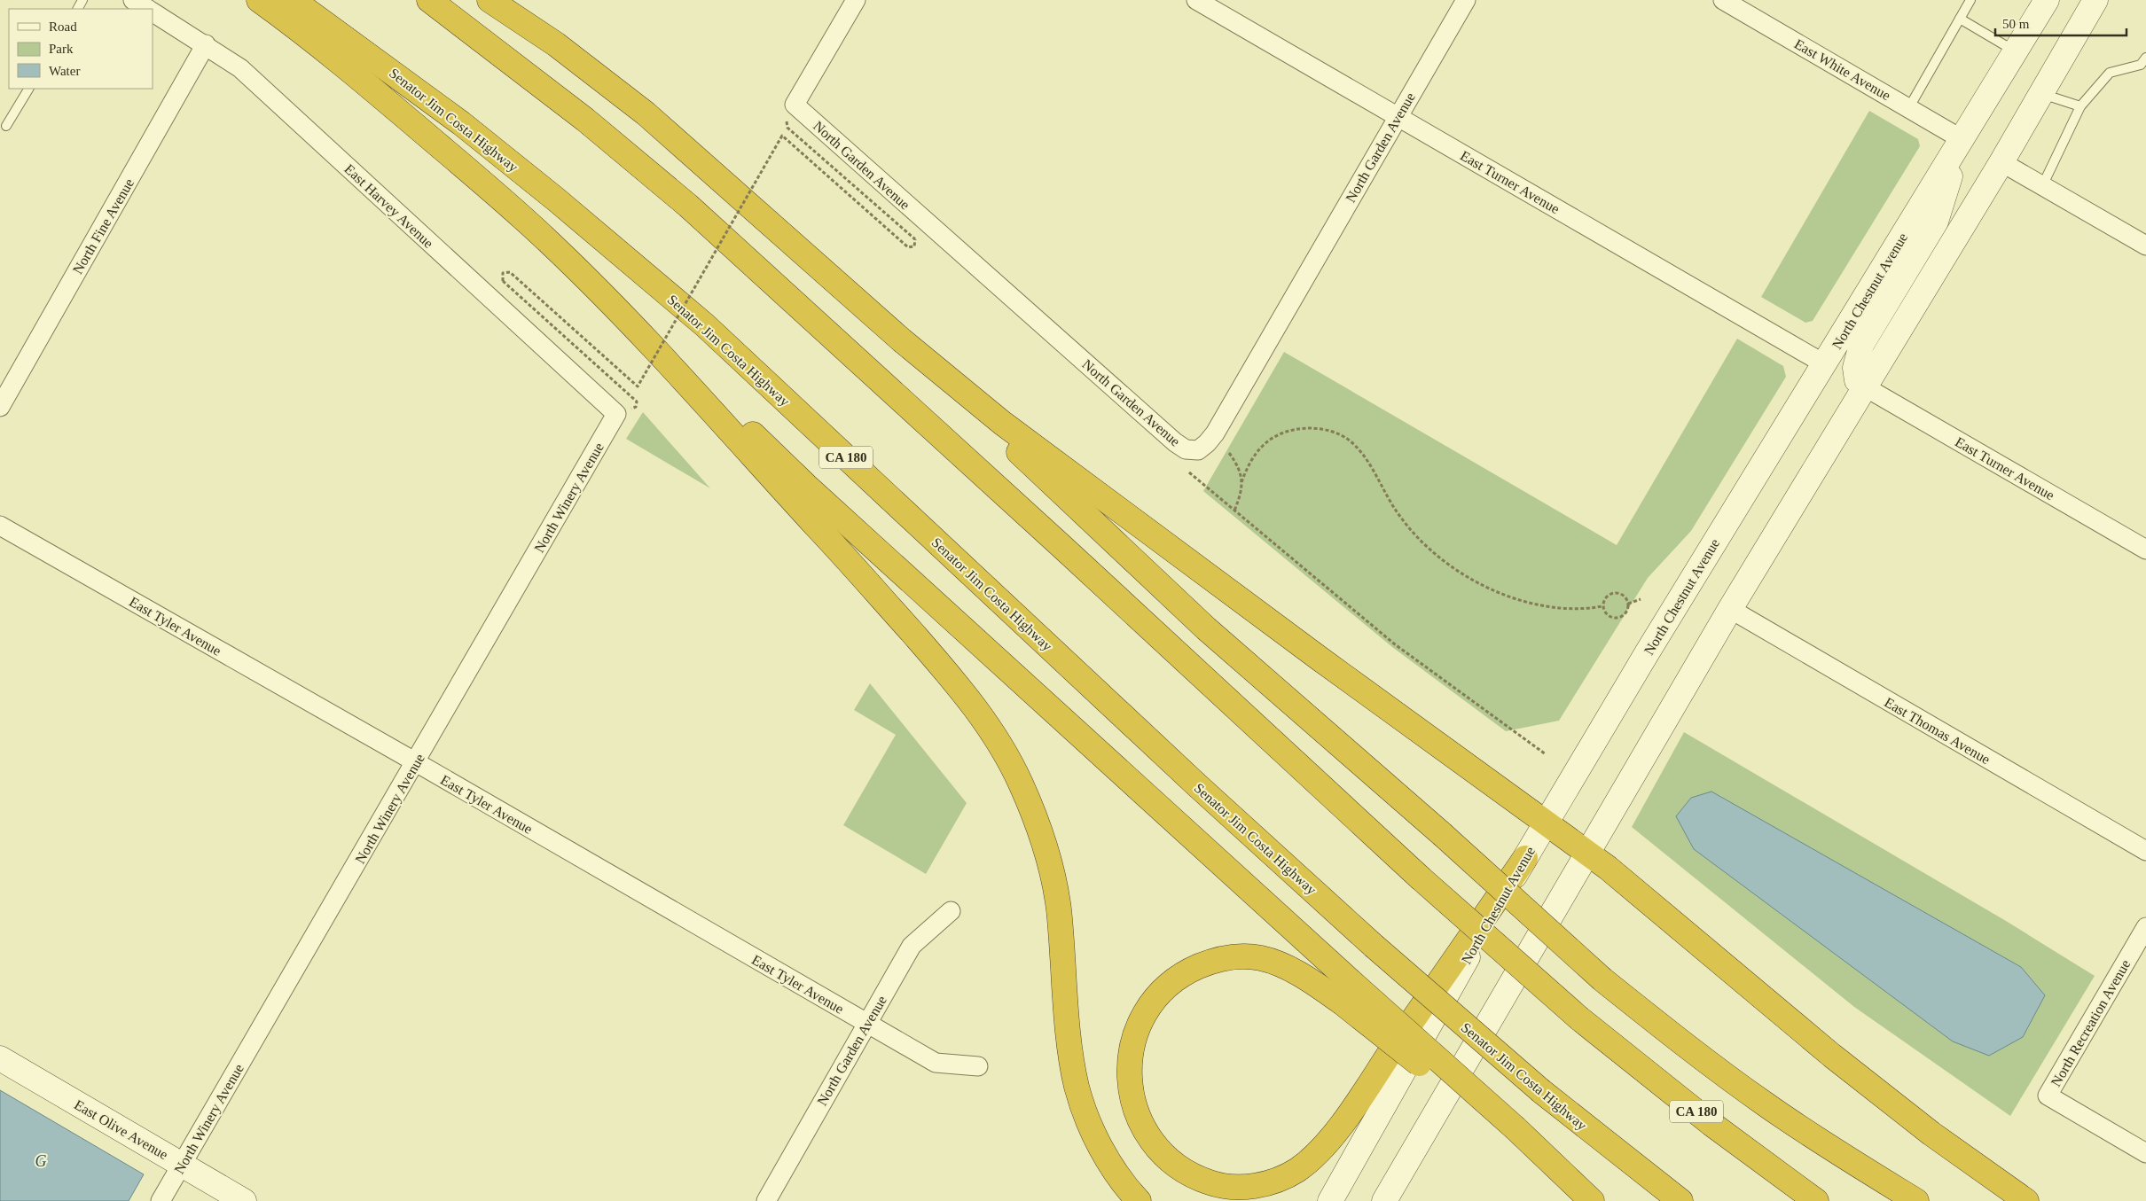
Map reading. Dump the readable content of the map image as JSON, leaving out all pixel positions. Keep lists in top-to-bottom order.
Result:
{
  "streets": {
    "highway": ["Senator Jim Costa Highway", "CA 180"],
    "main road": ["North Chestnut Avenue", "East Olive Avenue"],
    "street": [
      "East White Avenue",
      "North Garden Avenue",
      "East Turner Avenue",
      "East Harvey Avenue",
      "North Fine Avenue",
      "North Winery Avenue",
      "East Tyler Avenue",
      "East Thomas Avenue",
      "North Recreation Avenue"
    ]
  },
  "crossings": [
    ["East White Avenue", "North Chestnut Avenue"],
    ["North Garden Avenue", "East Turner Avenue"],
    ["North Garden Avenue", "East Tyler Avenue"],
    ["East Turner Avenue", "North Chestnut Avenue"],
    ["East Harvey Avenue", "North Fine Avenue"],
    ["East Harvey Avenue", "North Winery Avenue"],
    ["North Winery Avenue", "East Tyler Avenue"],
    ["North Winery Avenue", "East Olive Avenue"]
  ],
  "water": ["G"],
  "legend": ["Road", "Park", "Water"],
  "scale_bar": "50 m"
}
